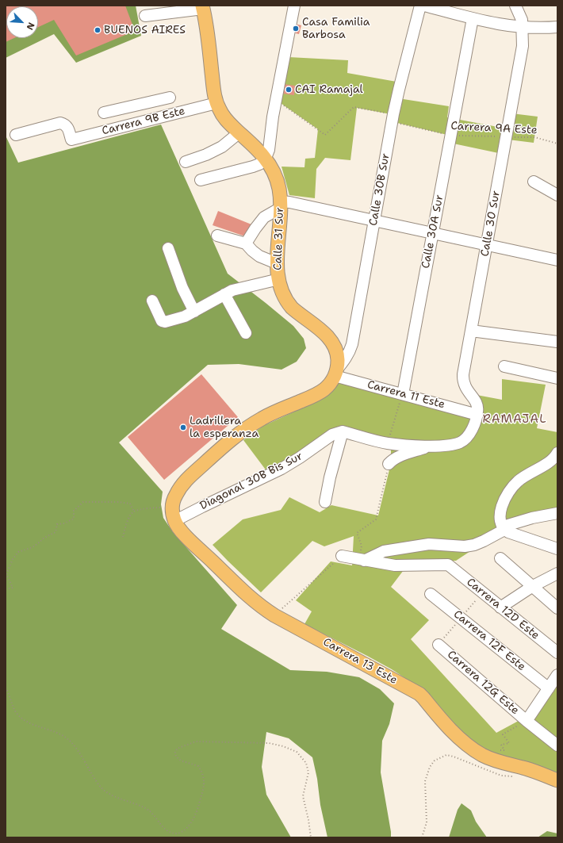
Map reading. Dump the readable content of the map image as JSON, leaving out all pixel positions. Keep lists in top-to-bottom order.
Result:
{
  "streets": {
    "main road": ["Calle 31 Sur", "Carrera 13 Este"],
    "street": [
      "Carrera 9B Este",
      "Calle 30B Sur",
      "Calle 30 Sur",
      "Calle 30A Sur",
      "Carrera 11 Este",
      "Diagonal 30B Bis Sur",
      "Carrera 12D Este",
      "Carrera 12F Este",
      "Carrera 12G Este"
    ],
    "path": ["Carrera 9A Este"]
  },
  "crossings": [
    ["Carrera 9B Este", "Calle 31 Sur"],
    ["Carrera 9A Este", "Calle 30B Sur"],
    ["Carrera 9A Este", "Calle 30 Sur"],
    ["Carrera 9A Este", "Calle 30A Sur"],
    ["Calle 30B Sur", "Calle 31 Sur"],
    ["Calle 30B Sur", "Carrera 11 Este"],
    ["Calle 30 Sur", "Carrera 11 Este"],
    ["Calle 30A Sur", "Carrera 11 Este"],
    ["Calle 31 Sur", "Carrera 11 Este"],
    ["Diagonal 30B Bis Sur", "Carrera 13 Este"]
  ],
  "districts": ["RAMAJAL"],
  "places": [
    "Casa Familia Barbosa",
    "BUENOS AIRES",
    "CAI Ramajal",
    "Ladrillera la esperanza"
  ],
  "north": "bottom right"
}
